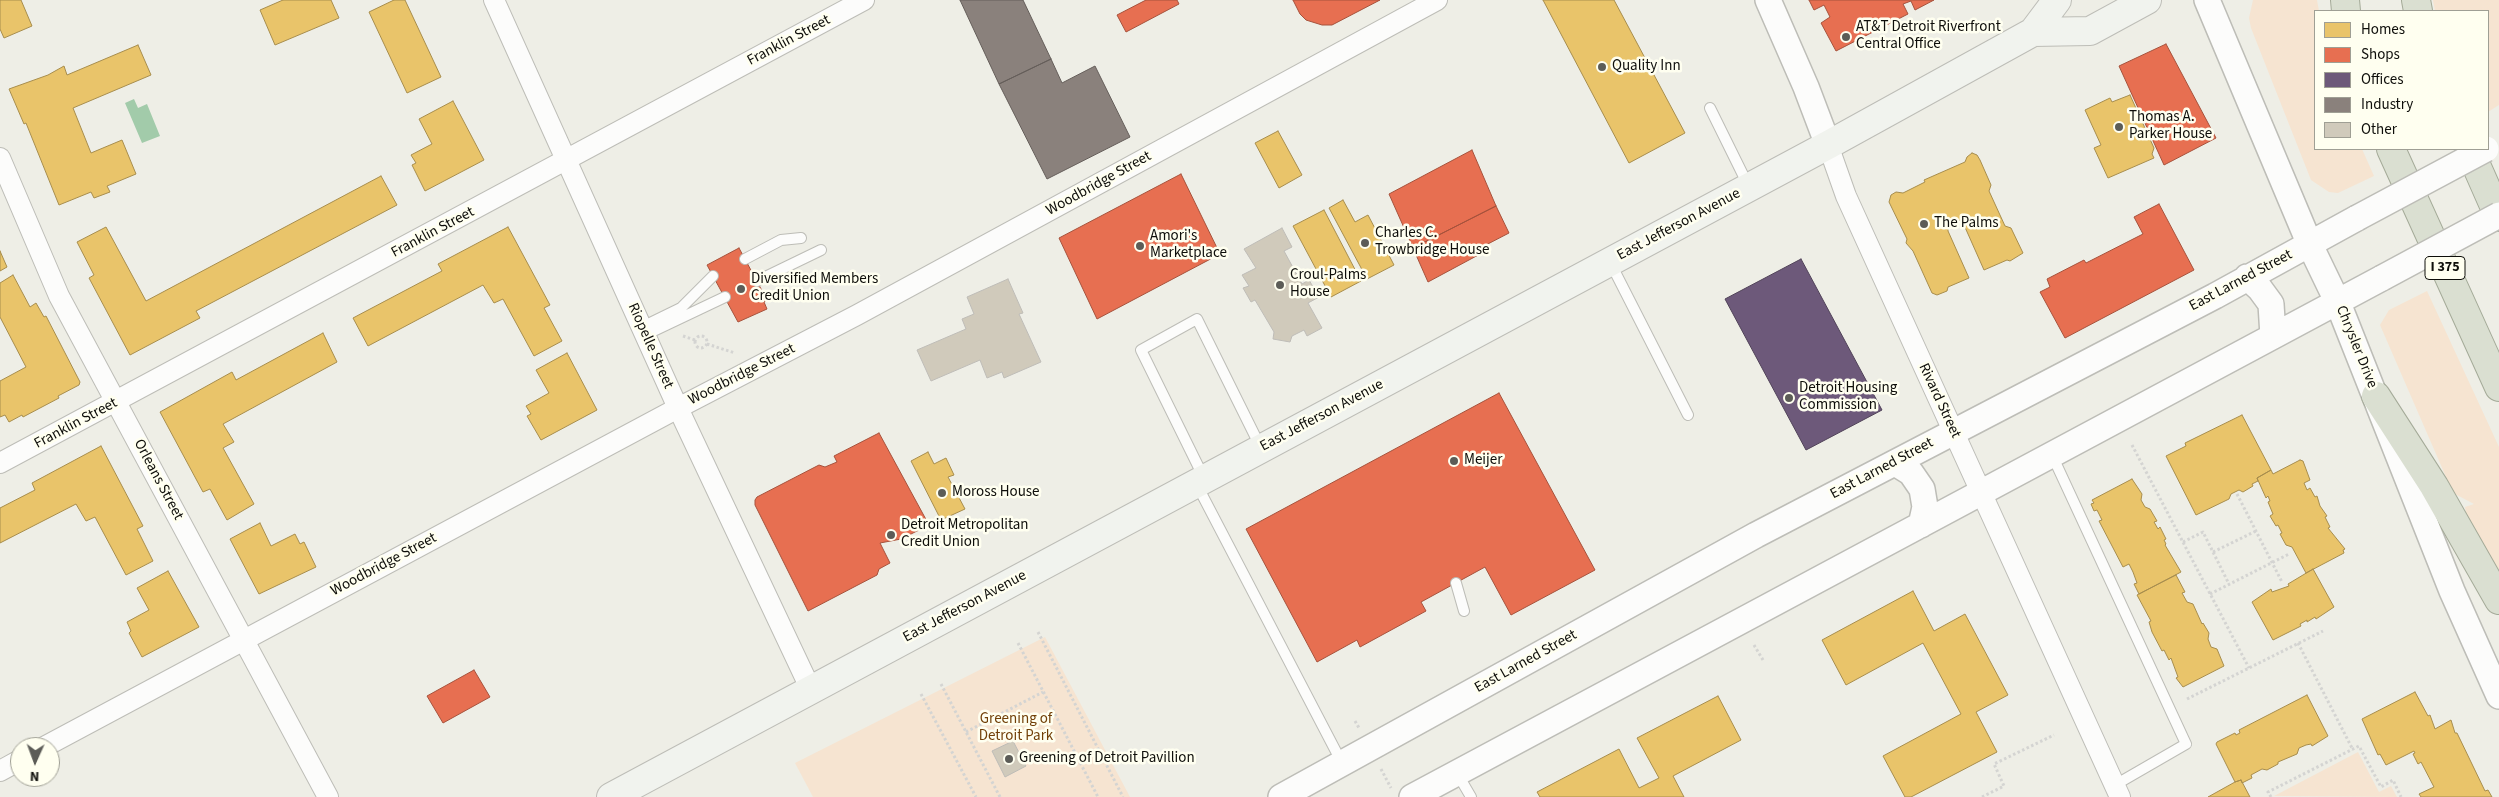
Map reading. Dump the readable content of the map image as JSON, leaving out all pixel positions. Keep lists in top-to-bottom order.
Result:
{
  "streets": {
    "highway": ["I 375"],
    "main road": ["East Jefferson Avenue"],
    "street": [
      "Franklin Street",
      "Woodbridge Street",
      "East Larned Street",
      "Riopelle Street",
      "Chrysler Drive",
      "Rivard Street",
      "Orleans Street"
    ]
  },
  "crossings": [
    ["Franklin Street", "Riopelle Street"],
    ["Franklin Street", "Orleans Street"],
    ["Woodbridge Street", "Riopelle Street"],
    ["Woodbridge Street", "Orleans Street"],
    ["East Jefferson Avenue", "Riopelle Street"],
    ["East Jefferson Avenue", "Rivard Street"],
    ["East Larned Street", "Chrysler Drive"],
    ["East Larned Street", "Rivard Street"]
  ],
  "parks": ["Greening of Detroit Park"],
  "places": [
    "AT&T Detroit Riverfront Central Office",
    "Quality Inn",
    "Thomas A. Parker House",
    "The Palms",
    "Charles C. Trowbridge House",
    "Amori's Marketplace",
    "Croul-Palms House",
    "Diversified Members Credit Union",
    "Detroit Housing Commission",
    "Meijer",
    "Moross House",
    "Detroit Metropolitan Credit Union",
    "Greening of Detroit Pavillion"
  ],
  "legend": [
    "Homes",
    "Shops",
    "Offices",
    "Industry",
    "Other"
  ],
  "north": "bottom"
}
